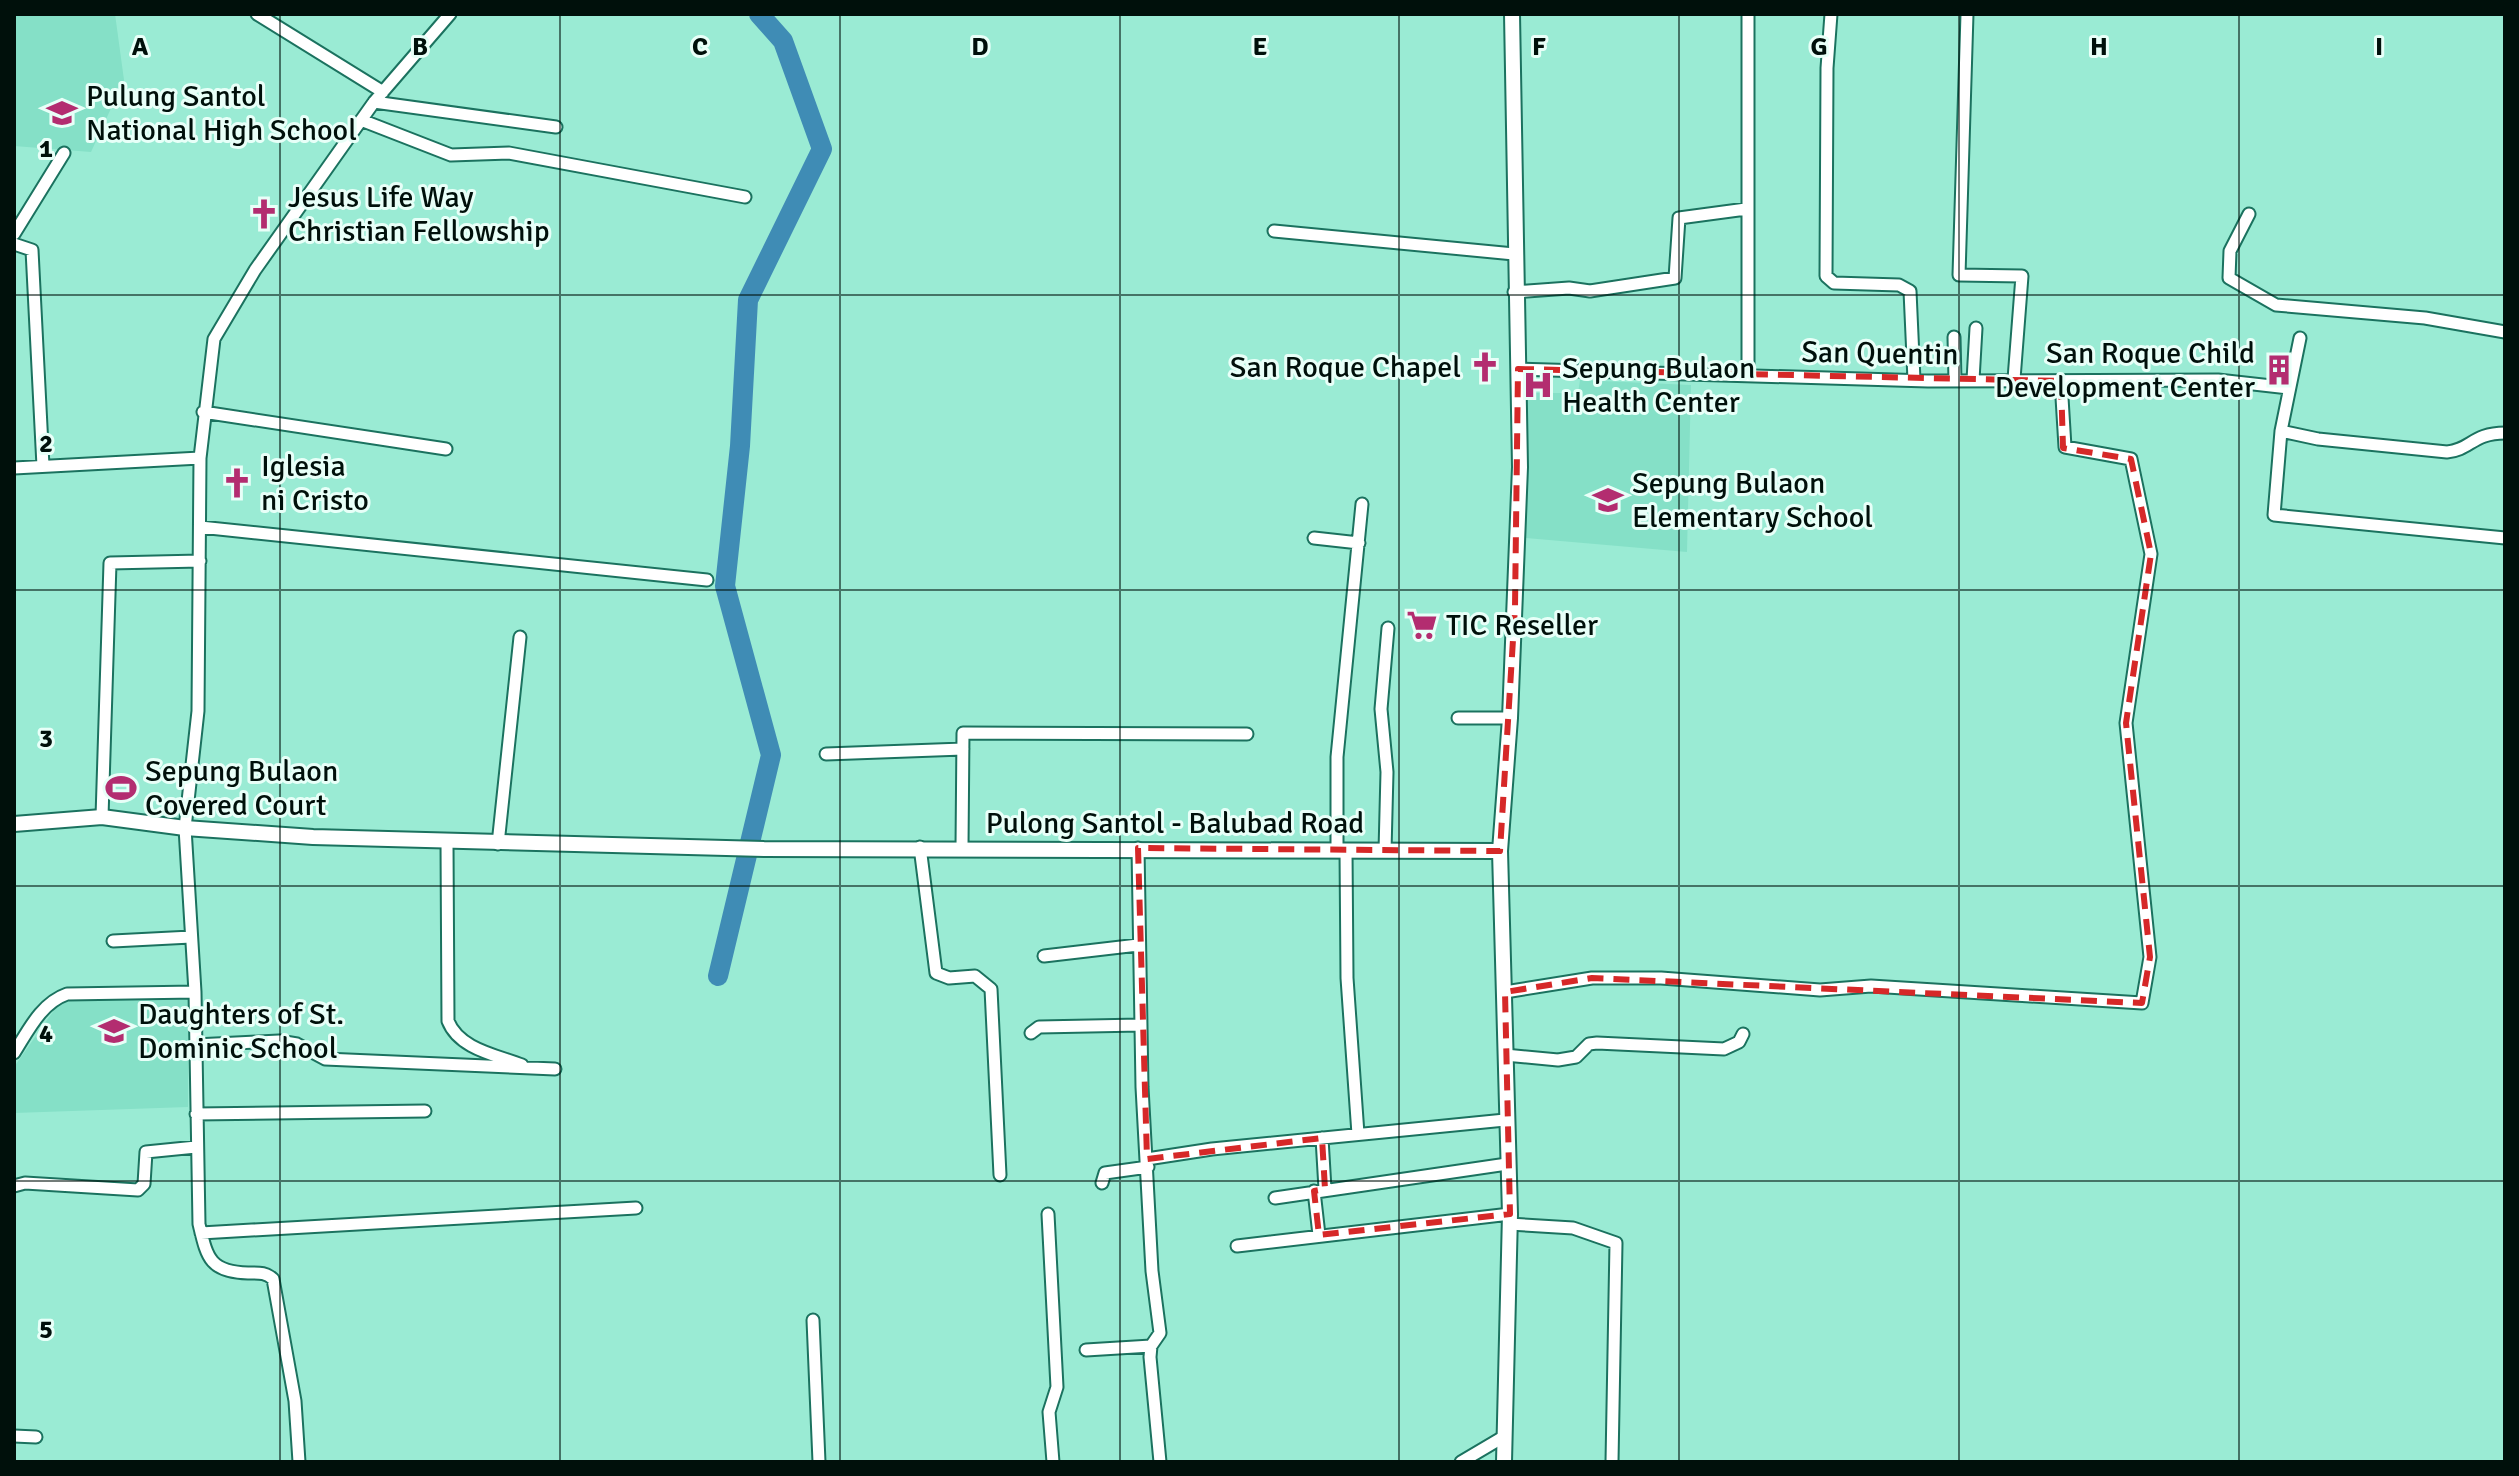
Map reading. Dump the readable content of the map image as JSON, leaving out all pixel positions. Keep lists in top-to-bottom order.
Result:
{
  "streets": {
    "street": ["San Quentin", "Pulong Santol - Balubad Road"]
  },
  "places": {
    "school or university": ["Pulung Santol National High School", "Sepung Bulaon Elementary School", "Daughters of St. Dominic School"],
    "church": ["Jesus Life Way Christian Fellowship", "San Roque Chapel", "Iglesia ni Cristo"],
    "building": ["San Roque Child Development Center"],
    "hospital": ["Sepung Bulaon Health Center"],
    "supermarket": ["TIC Reseller"],
    "sports": ["Sepung Bulaon Covered Court"]
  },
  "grid": {
    "columns": [
      "A",
      "B",
      "C",
      "D",
      "E",
      "F",
      "G",
      "H",
      "I"
    ],
    "rows": [
      "1",
      "2",
      "3",
      "4",
      "5"
    ]
  }
}
